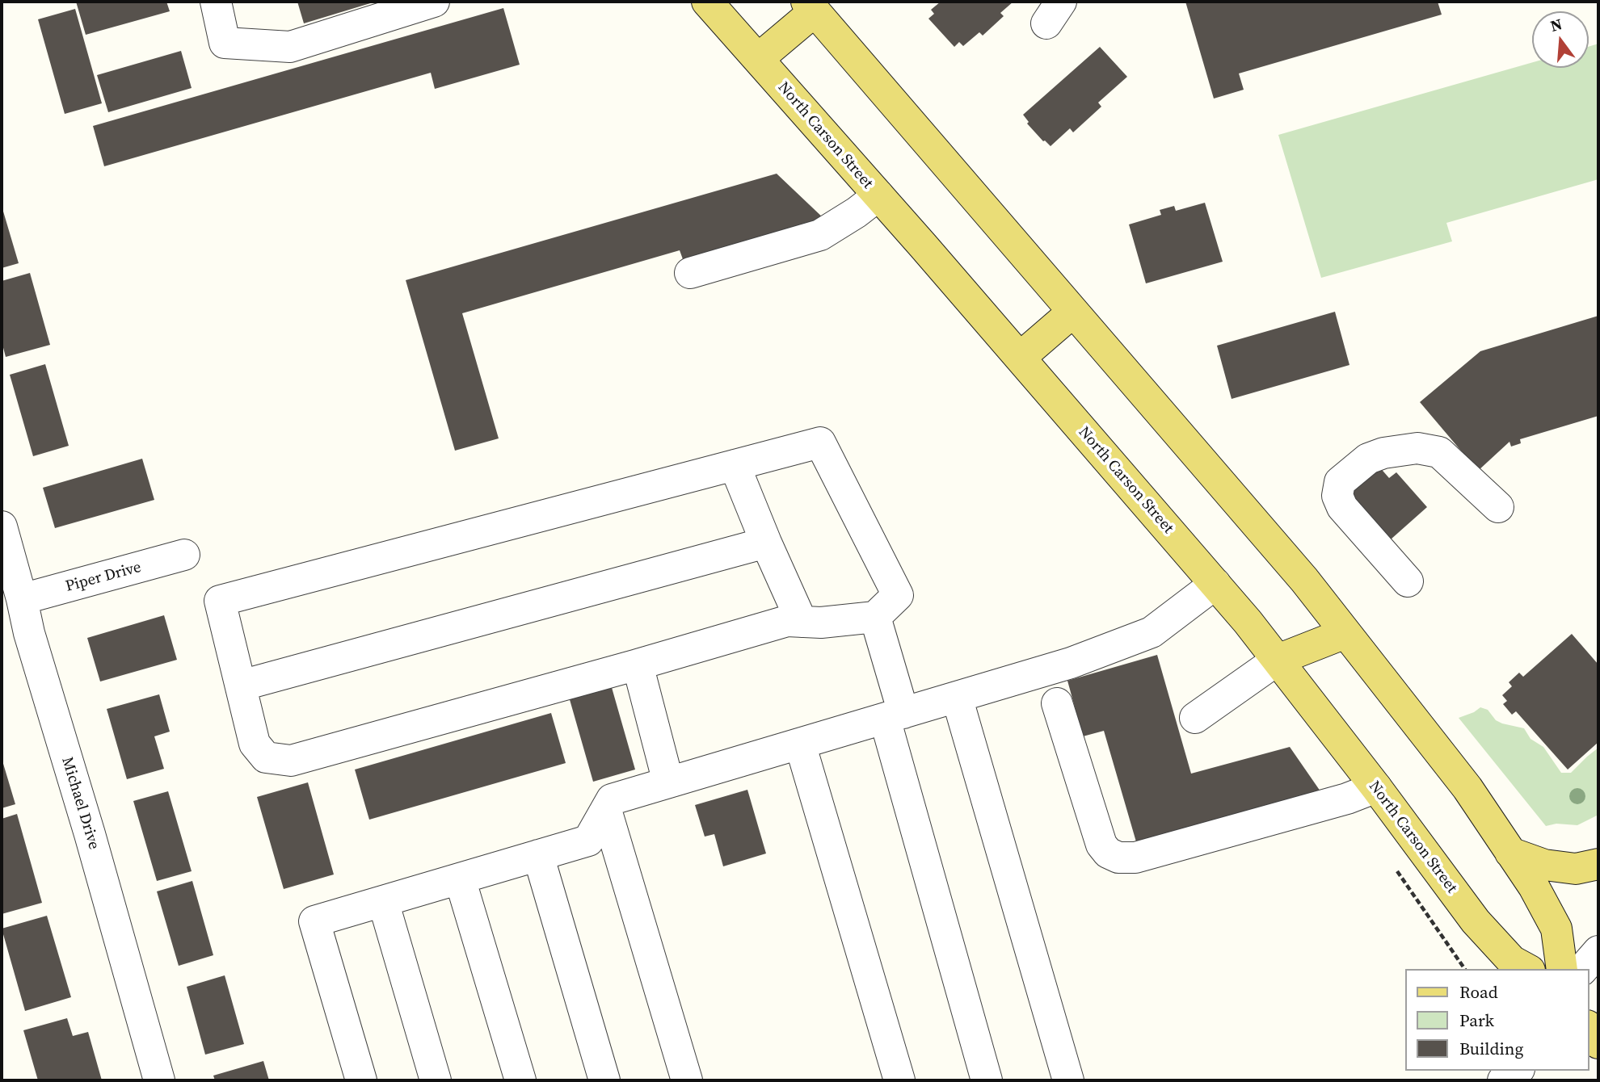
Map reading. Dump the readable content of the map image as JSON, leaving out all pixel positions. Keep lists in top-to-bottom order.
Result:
{
  "streets": {
    "main road": ["North Carson Street"],
    "street": ["Piper Drive", "Michael Drive"]
  },
  "crossings": [
    ["Piper Drive", "Michael Drive"]
  ],
  "legend": ["Road", "Park", "Building"],
  "north": "top"
}
